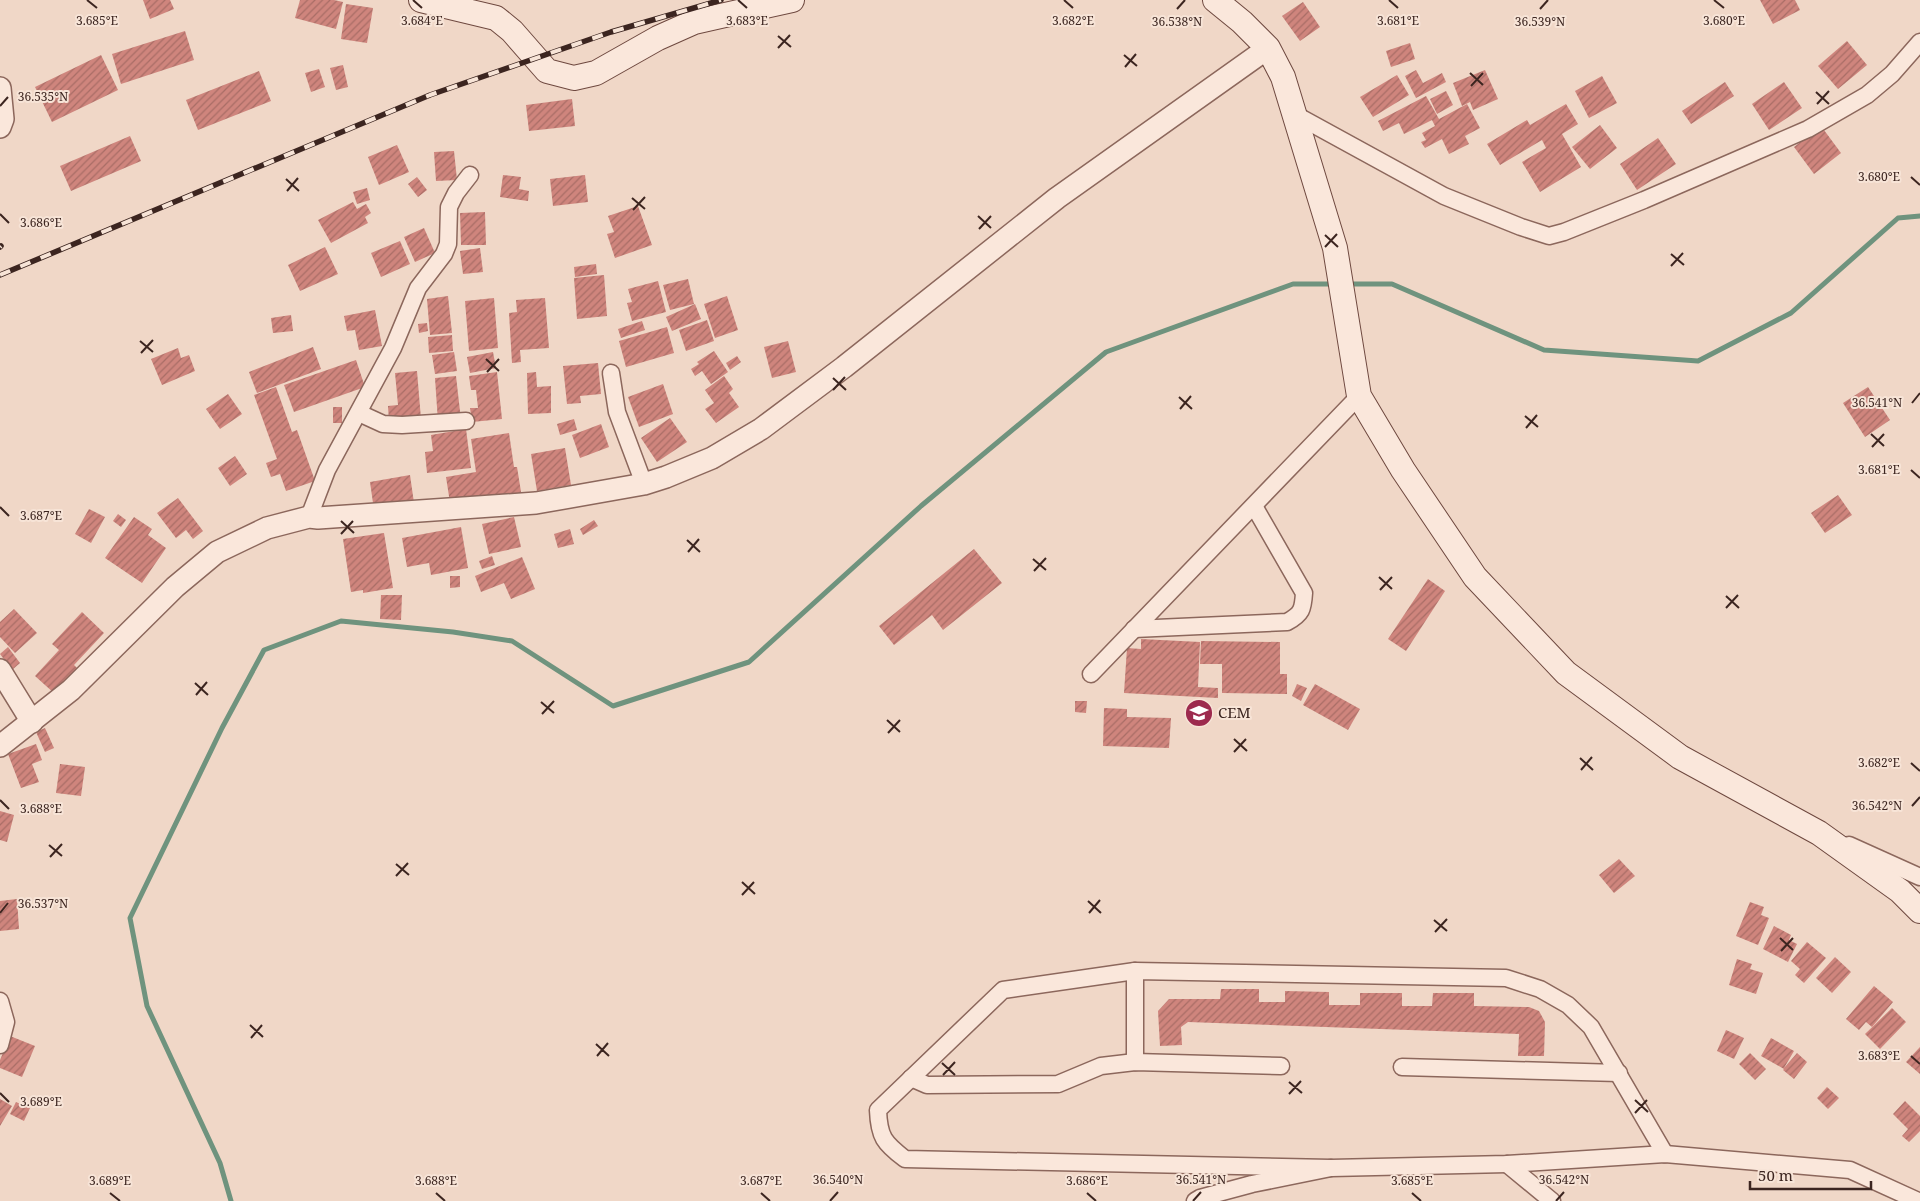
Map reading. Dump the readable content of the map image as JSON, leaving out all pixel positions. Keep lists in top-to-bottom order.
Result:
{
  "places": {
    "school or university": ["CEM"]
  },
  "scale_bar": "50 m",
  "coordinates": [
    "3.685°E",
    "3.683°E",
    "3.682°E",
    "3.684°E",
    "3.681°E",
    "3.680°E",
    "36.538°N",
    "36.539°N",
    "36.535°N",
    "3.686°E",
    "36.541°N",
    "3.687°E",
    "36.542°N",
    "3.688°E",
    "36.537°N",
    "3.689°E",
    "36.540°N"
  ]
}
